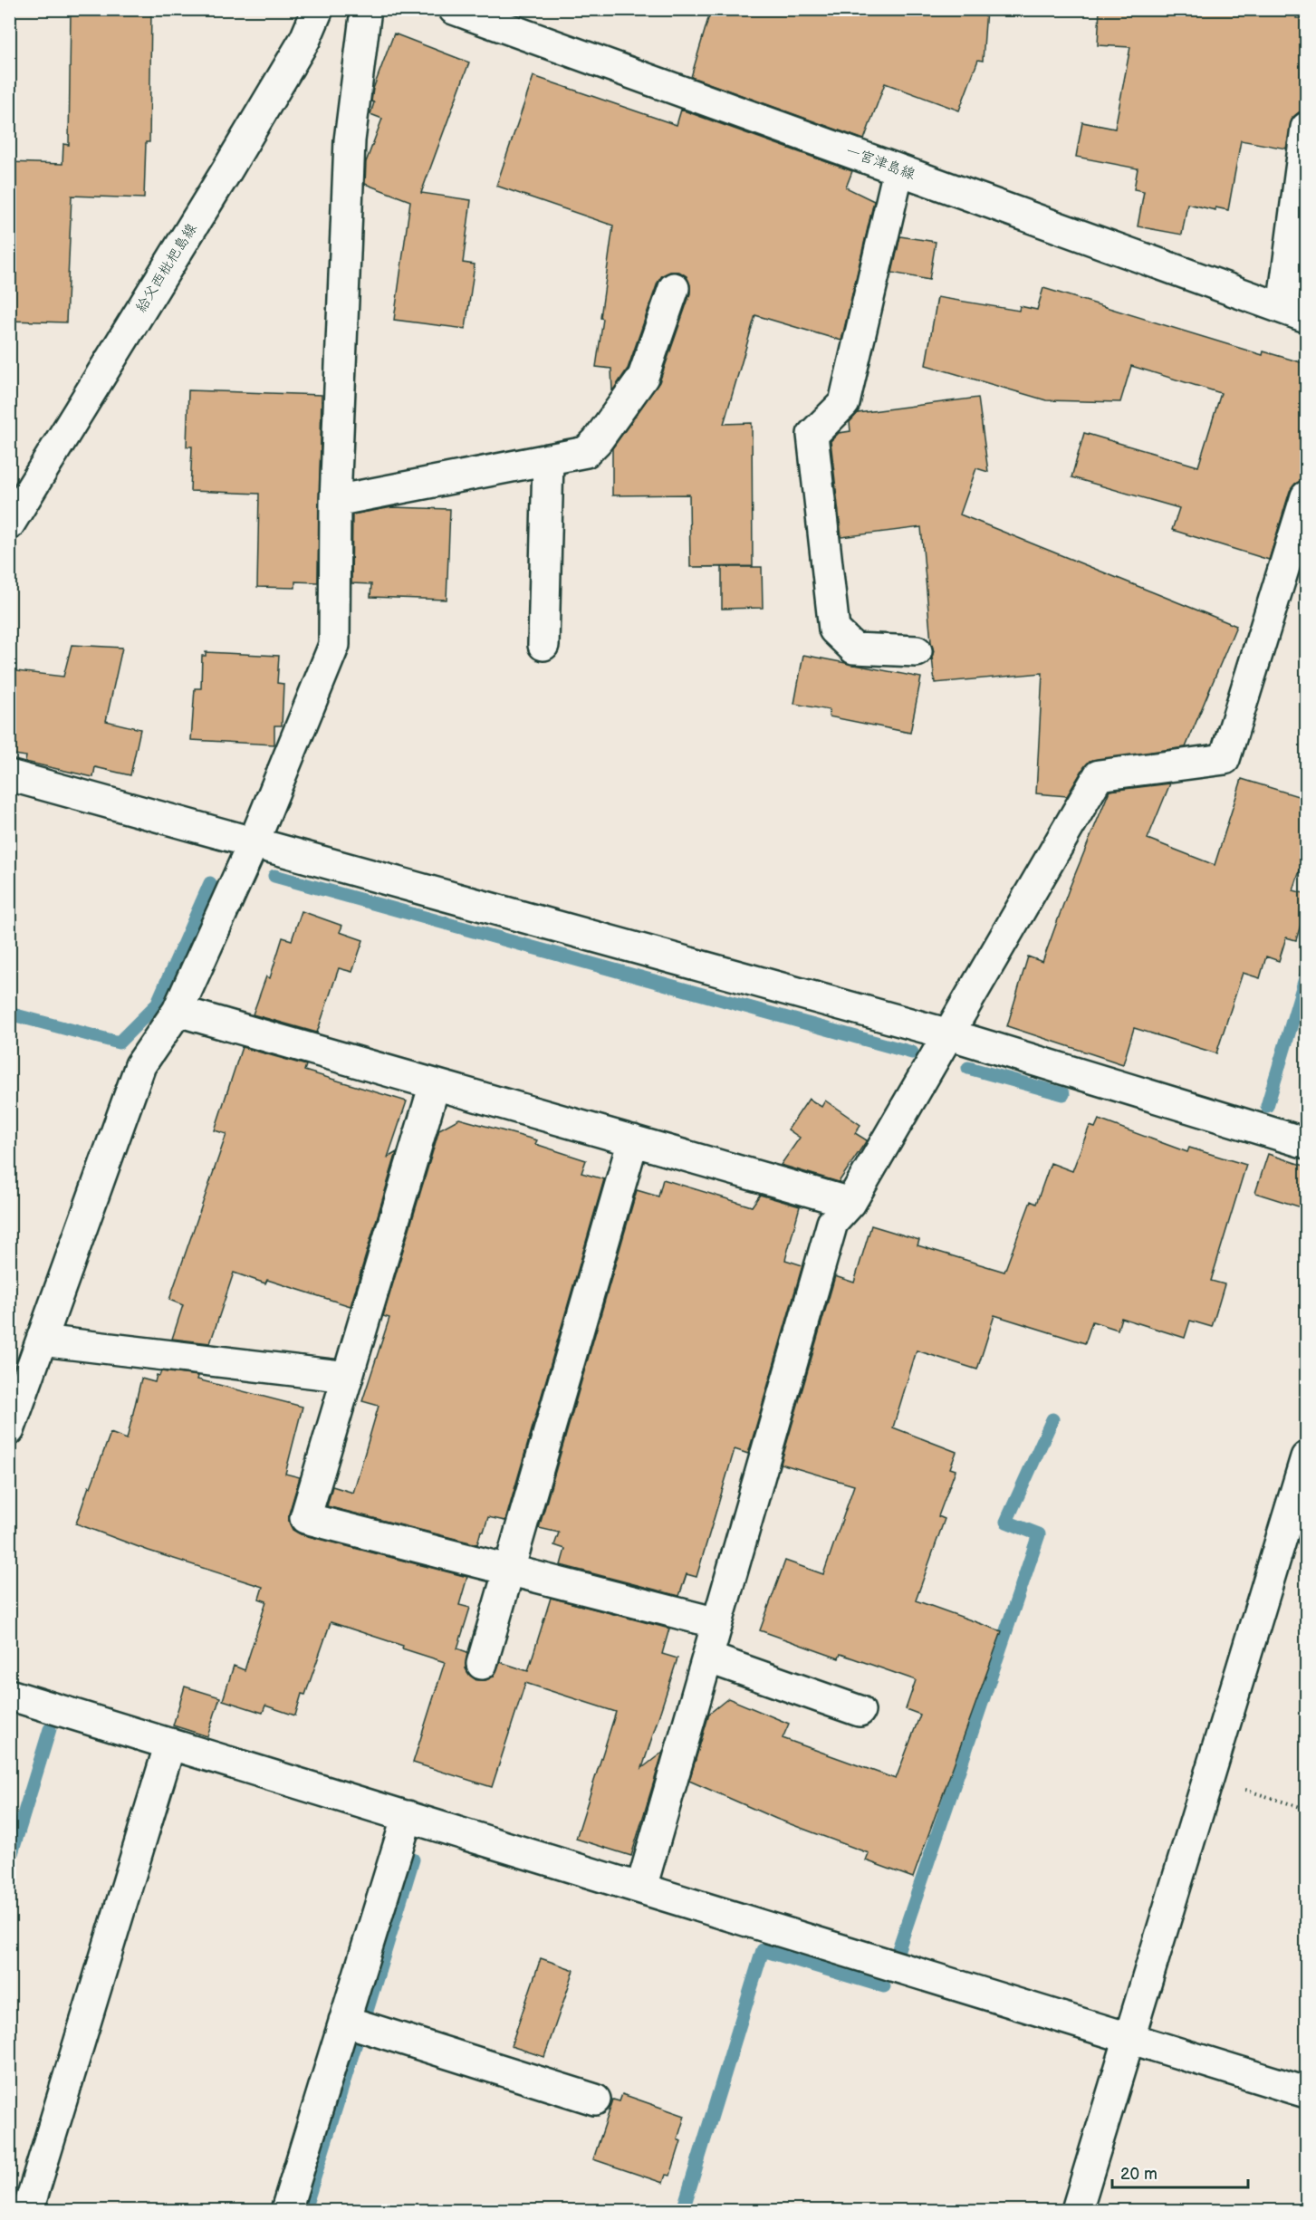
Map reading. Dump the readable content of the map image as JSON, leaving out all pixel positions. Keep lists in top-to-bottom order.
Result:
{
  "streets": {
    "street": ["一宮津島線", "給父西枇杷島線"]
  },
  "scale_bar": "20 m"
}
